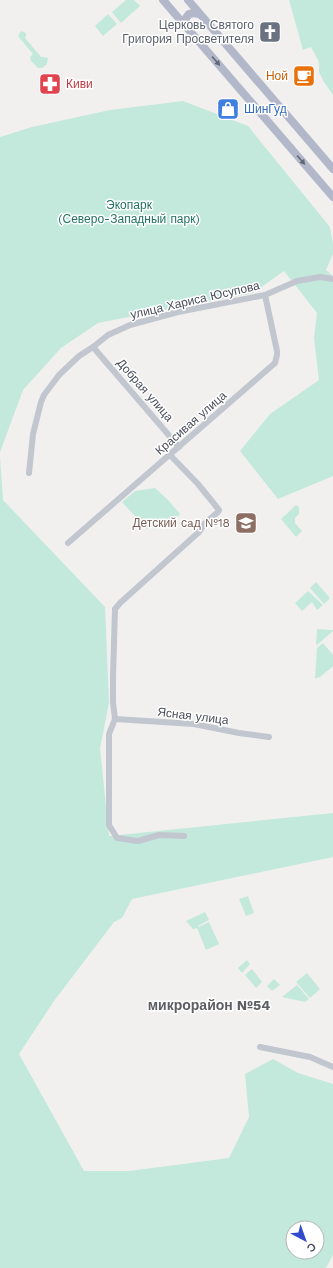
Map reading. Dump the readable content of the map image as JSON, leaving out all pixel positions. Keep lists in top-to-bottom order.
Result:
{
  "streets": {
    "street": [
      "улица Хариса Юсупова",
      "Добрая улица",
      "Красивая улица",
      "Ясная улица"
    ]
  },
  "crossings": [
    ["улица Хариса Юсупова", "Добрая улица"],
    ["улица Хариса Юсупова", "Красивая улица"],
    ["Добрая улица", "Красивая улица"]
  ],
  "districts": ["микрорайон №54"],
  "parks": ["Экопарк (Северо-Западный парк)"],
  "places": {
    "church": ["Церковь Святого Григория Просветителя"],
    "cafe": ["Ной"],
    "pharmacy": ["Киви"],
    "shop": ["ШинГуд"],
    "school or university": ["Детский сaд №18"]
  },
  "north": "bottom right"
}
